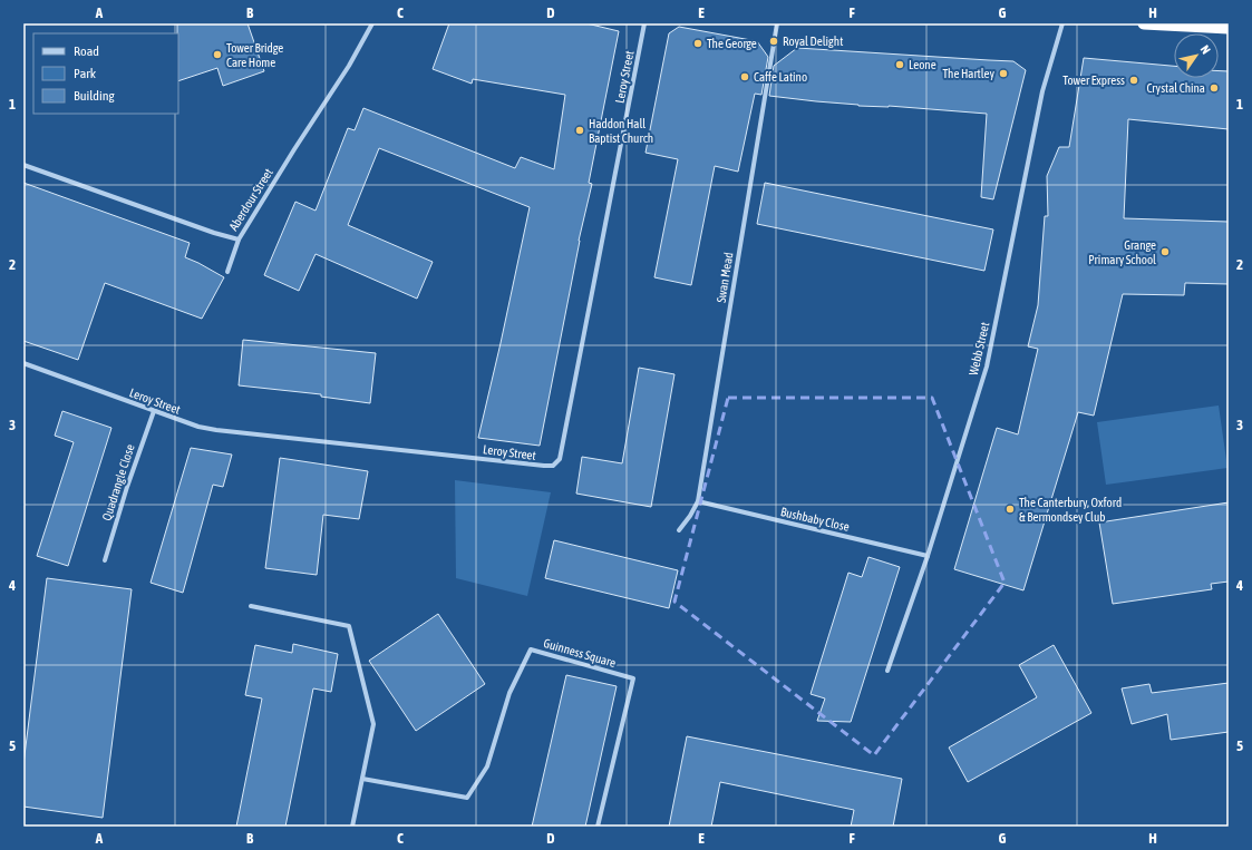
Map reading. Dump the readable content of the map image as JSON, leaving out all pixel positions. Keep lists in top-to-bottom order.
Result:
{
  "streets": {
    "street": [
      "Leroy Street",
      "Aberdour Street",
      "Swan Mead",
      "Webb Street",
      "Quadrangle Close",
      "Bushbaby Close",
      "Guinness Square"
    ]
  },
  "crossings": [
    ["Leroy Street", "Quadrangle Close"],
    ["Swan Mead", "Bushbaby Close"],
    ["Webb Street", "Bushbaby Close"]
  ],
  "places": [
    "Royal Delight",
    "The George",
    "Tower Bridge Care Home",
    "Leone",
    "The Hartley",
    "Caffe Latino",
    "Tower Express",
    "Crystal China",
    "Haddon Hall Baptist Church",
    "Grange Primary School",
    "The Canterbury, Oxford & Bermondsey Club"
  ],
  "legend": ["Road", "Park", "Building"],
  "north": "top right",
  "grid": {
    "columns": [
      "A",
      "B",
      "C",
      "D",
      "E",
      "F",
      "G",
      "H"
    ],
    "rows": [
      "1",
      "2",
      "3",
      "4",
      "5"
    ]
  }
}
